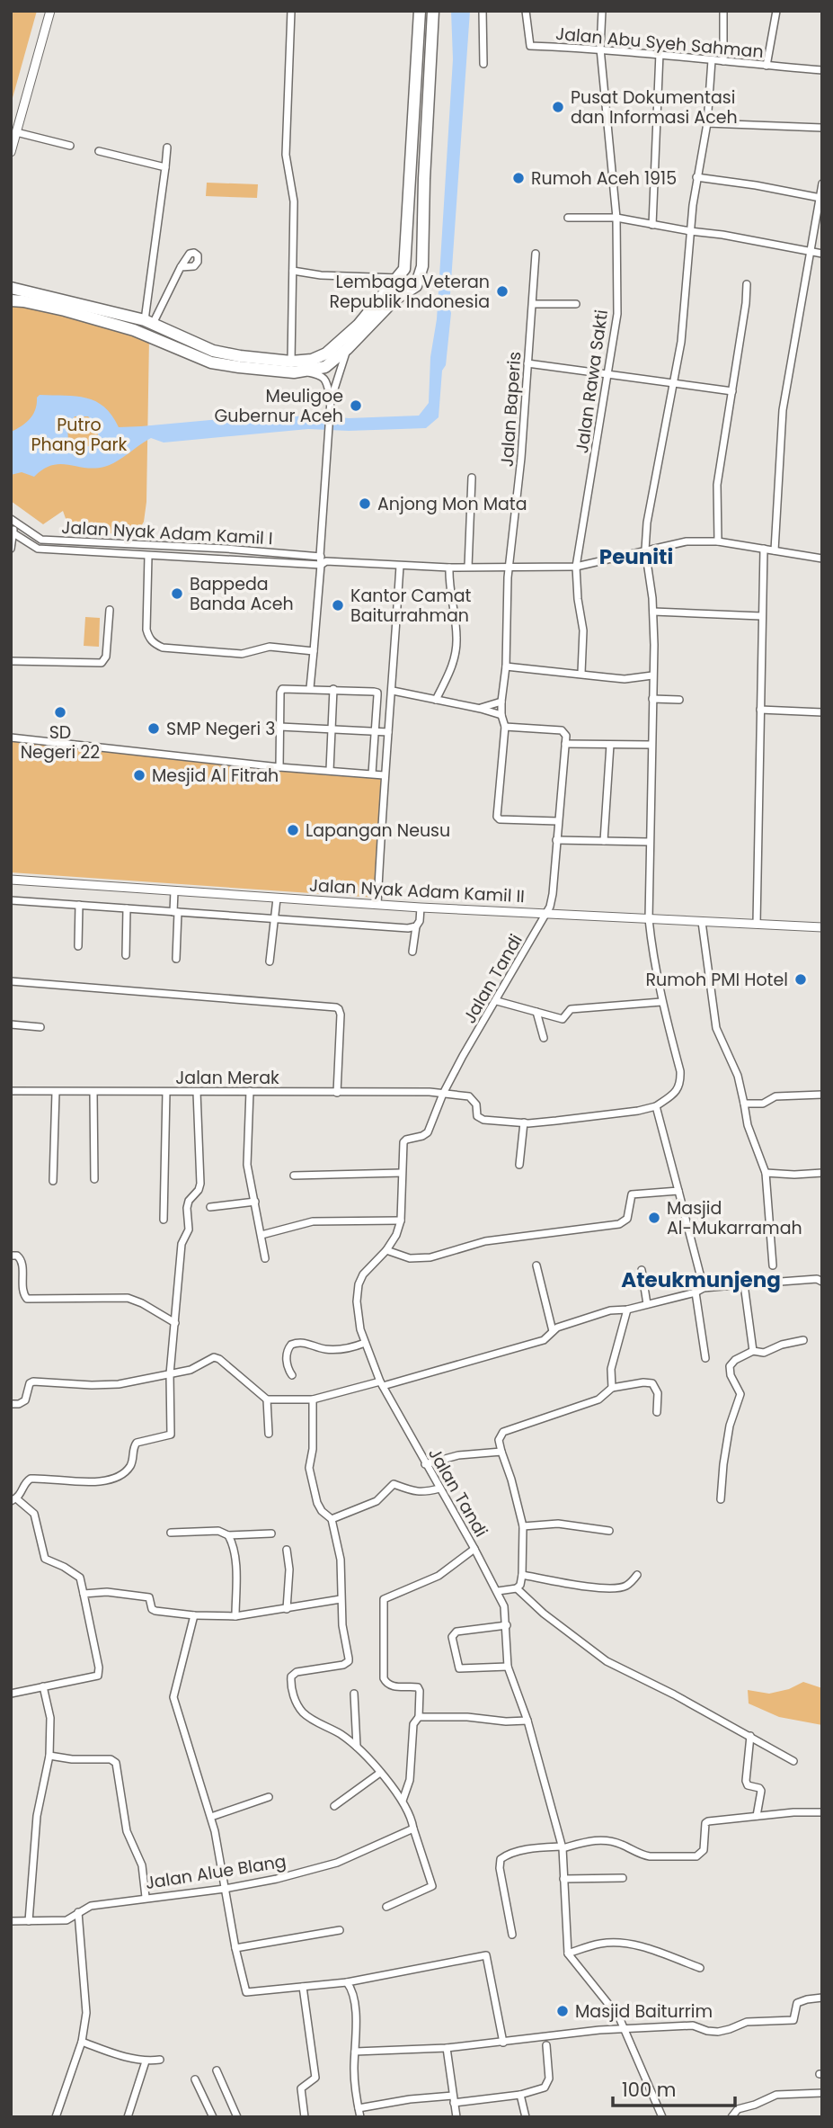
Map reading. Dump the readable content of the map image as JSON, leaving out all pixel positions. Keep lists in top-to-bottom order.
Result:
{
  "streets": {
    "street": [
      "Jalan Abu Syeh Sahman",
      "Jalan Rawa Sakti",
      "Jalan Baperis",
      "Jalan Nyak Adam Kamil I",
      "Jalan Nyak Adam Kamil II",
      "Jalan Tandi",
      "Jalan Merak",
      "Jalan Alue Blang"
    ]
  },
  "crossings": [
    ["Jalan Abu Syeh Sahman", "Jalan Rawa Sakti"],
    ["Jalan Rawa Sakti", "Jalan Nyak Adam Kamil I"],
    ["Jalan Baperis", "Jalan Nyak Adam Kamil I"],
    ["Jalan Nyak Adam Kamil II", "Jalan Tandi"],
    ["Jalan Tandi", "Jalan Merak"]
  ],
  "districts": ["Peuniti", "Ateukmunjeng"],
  "parks": ["Putro Phang Park"],
  "places": [
    "Pusat Dokumentasi dan Informasi Aceh",
    "Rumoh Aceh 1915",
    "Lembaga Veteran Republik Indonesia",
    "Meuligoe Gubernur Aceh",
    "Anjong Mon Mata",
    "Bappeda Banda Aceh",
    "Kantor Camat Baiturrahman",
    "SD Negeri 22",
    "SMP Negeri 3",
    "Mesjid Al Fitrah",
    "Lapangan Neusu",
    "Rumoh PMI Hotel",
    "Masjid Al-Mukarramah",
    "Masjid Baiturrim"
  ],
  "scale_bar": "100 m"
}
